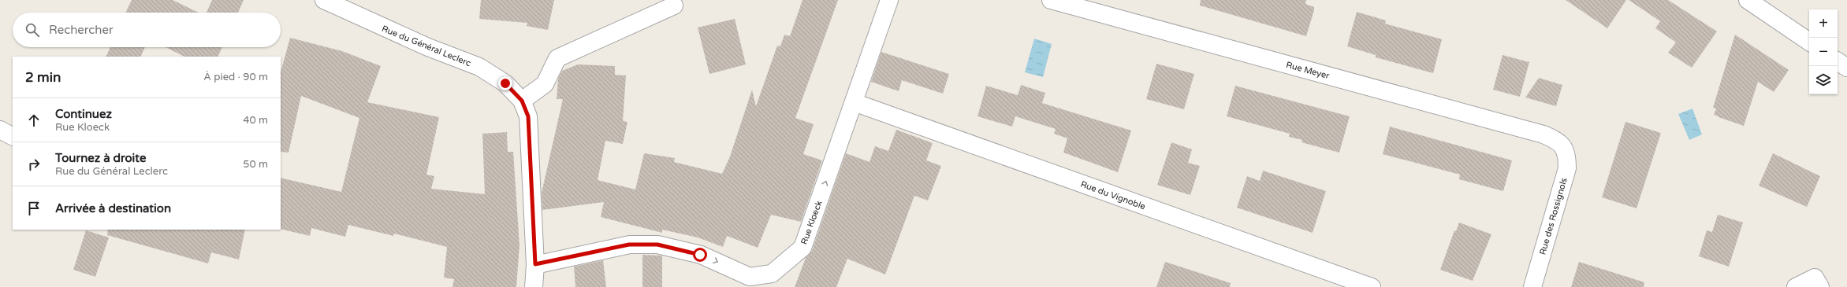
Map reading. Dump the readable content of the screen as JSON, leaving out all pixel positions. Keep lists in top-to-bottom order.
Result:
{
  "streets": {
    "street": [
      "Rue du Général Leclerc",
      "Rue Meyer",
      "Rue du Vignoble",
      "Rue des Rossignols",
      "Rue Kloeck"
    ]
  },
  "crossings": [
    ["Rue du Général Leclerc", "Rue Kloeck"],
    ["Rue Meyer", "Rue des Rossignols"],
    ["Rue du Vignoble", "Rue Kloeck"]
  ],
  "one_way": ["Rue Kloeck"],
  "page": {
    "map_buttons": ["+", "−"],
    "search": "Rechercher",
    "heading": ["2 min", "À pied · 90 m"],
    "list": [
      ["Continuez", "Rue Kloeck", "40 m"],
      ["Tournez à droite", "Rue du Général Leclerc", "50 m"],
      "Arrivée à destination"
    ]
  }
}
